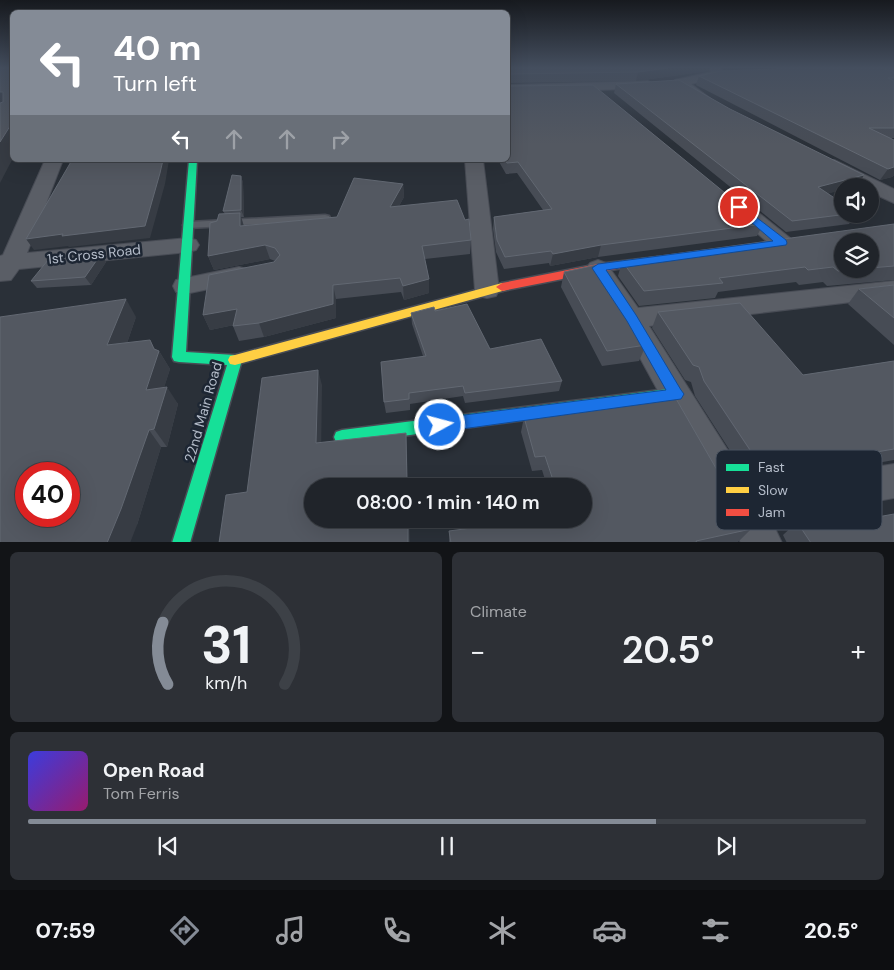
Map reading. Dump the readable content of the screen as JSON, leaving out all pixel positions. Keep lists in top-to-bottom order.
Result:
{
  "streets": {
    "street": ["1st Cross Road", "22nd Main Road"]
  },
  "crossings": [
    ["1st Cross Road", "22nd Main Road"]
  ],
  "legend": ["Fast", "Slow", "Jam"],
  "page": {
    "turn": ["40 m", "Turn left"],
    "limit": "40",
    "trip": "08:00 · 1 min · 140 m",
    "tile": "Climate",
    "heat": ["−", "20.5°", "+"],
    "song": ["Open Road", "Tom Ferris"],
    "tabs": ["07:59", "20.5°"],
    "gauge": ["31", "km/h"]
  }
}
